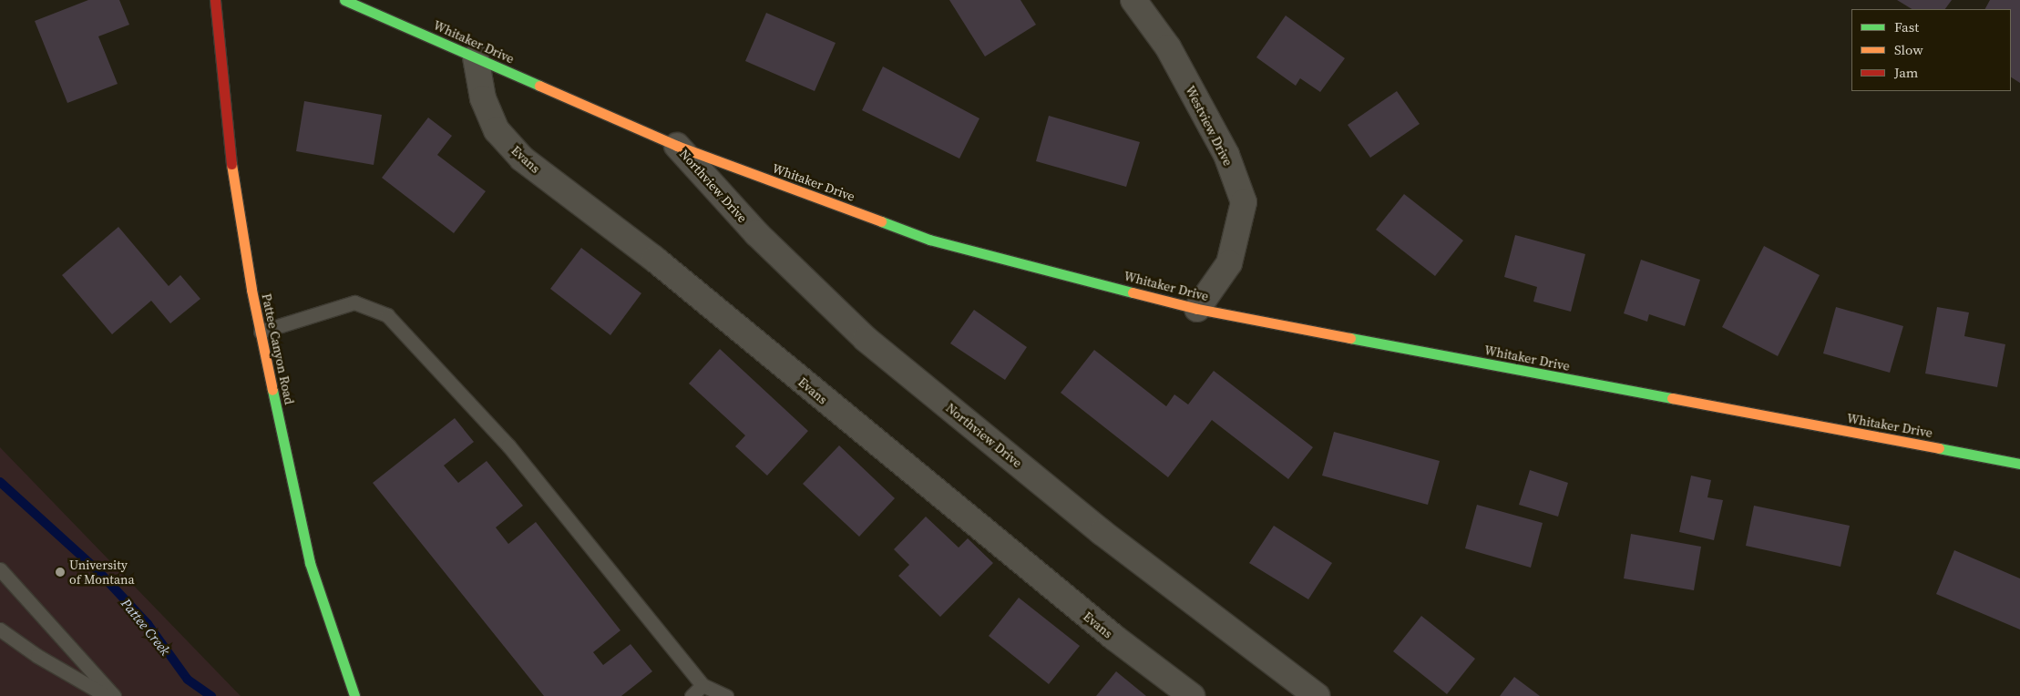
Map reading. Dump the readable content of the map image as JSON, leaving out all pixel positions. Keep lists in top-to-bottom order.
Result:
{
  "streets": {
    "street": [
      "Whitaker Drive",
      "Westview Drive",
      "Evans",
      "Northview Drive",
      "Pattee Canyon Road"
    ]
  },
  "crossings": [
    ["Whitaker Drive", "Westview Drive"],
    ["Whitaker Drive", "Evans"],
    ["Whitaker Drive", "Northview Drive"]
  ],
  "water": ["Pattee Creek"],
  "places": ["University of Montana"],
  "legend": ["Fast", "Slow", "Jam"]
}
